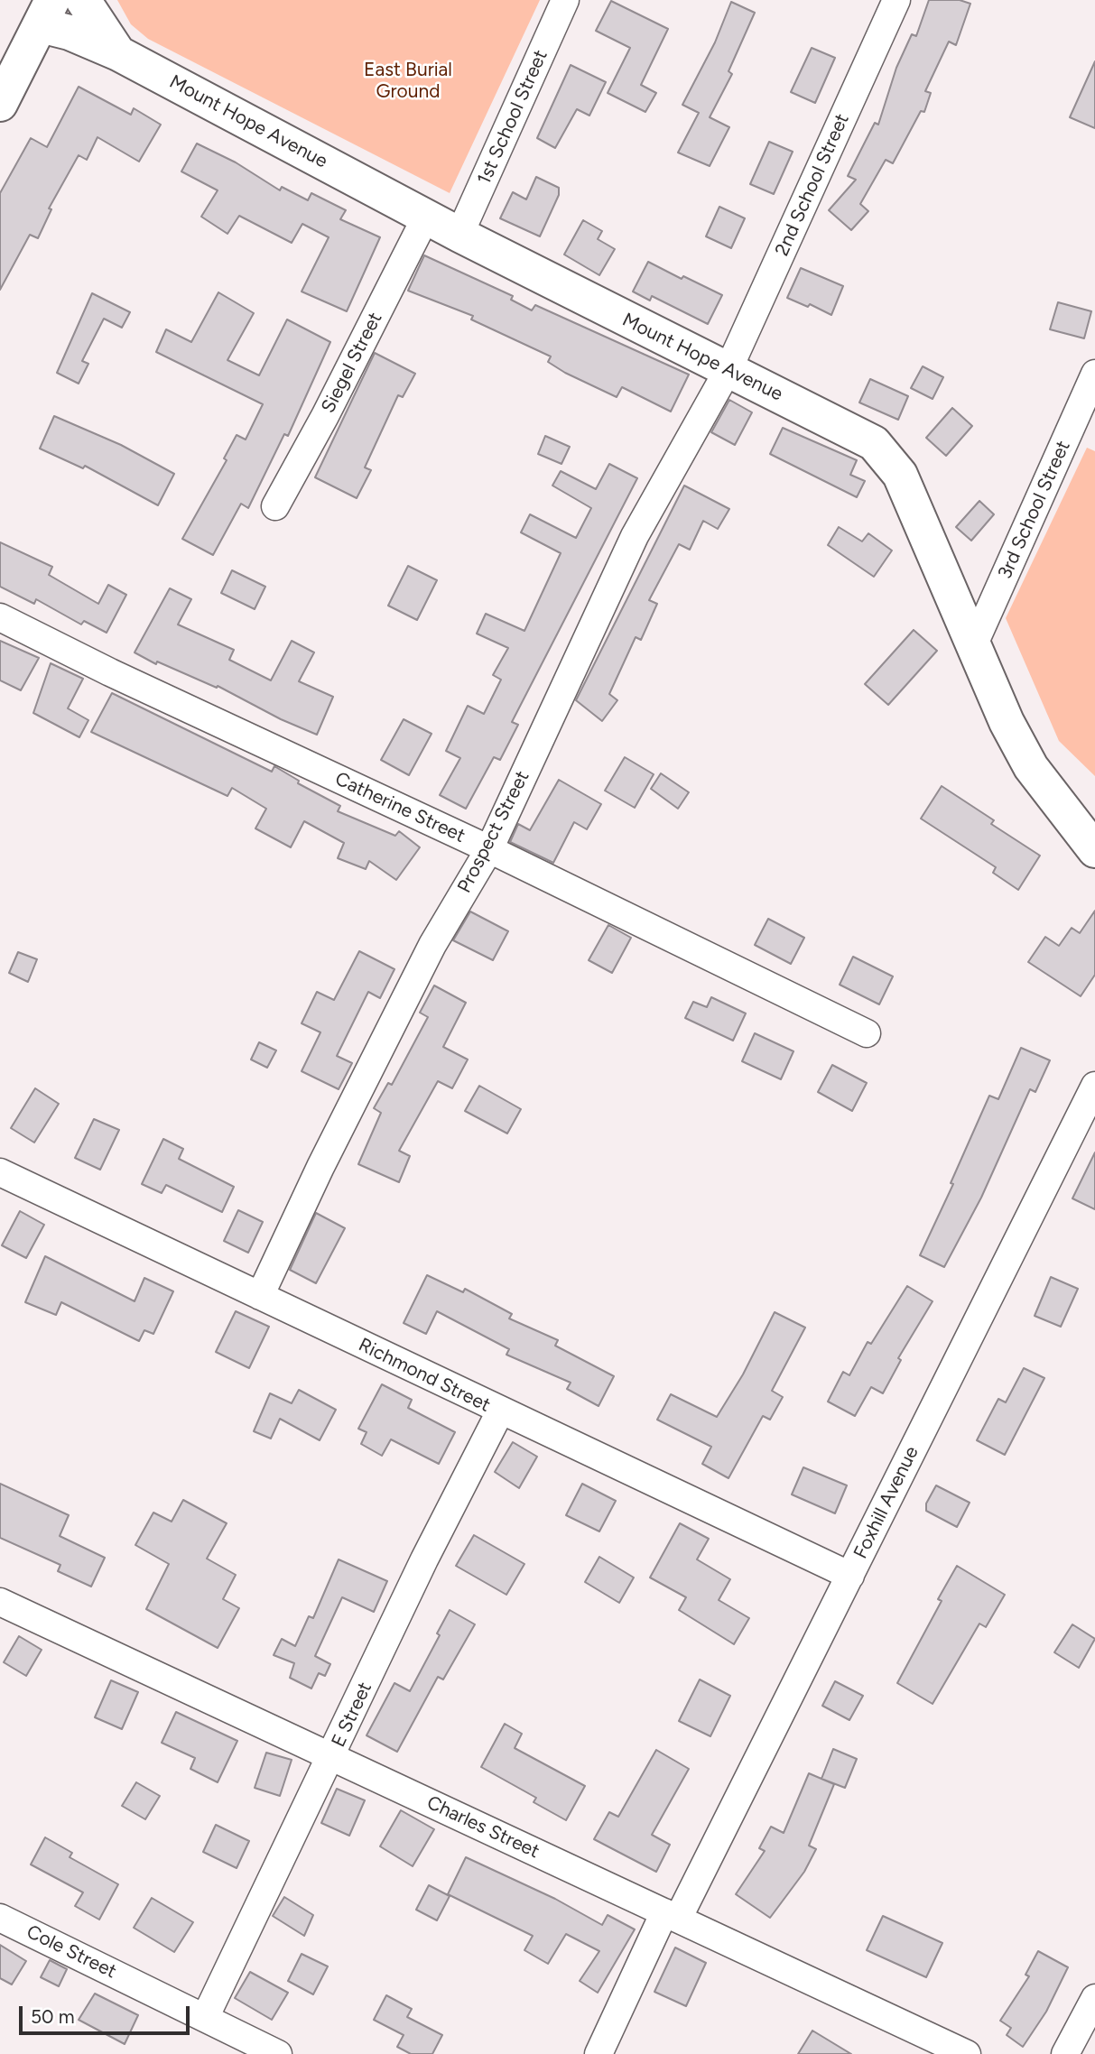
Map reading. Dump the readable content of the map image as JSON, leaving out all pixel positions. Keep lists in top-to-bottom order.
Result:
{
  "streets": {
    "street": [
      "1st School Street",
      "Mount Hope Avenue",
      "2nd School Street",
      "Siegel Street",
      "3rd School Street",
      "Catherine Street",
      "Prospect Street",
      "Richmond Street",
      "Foxhill Avenue",
      "E Street",
      "Charles Street",
      "Cole Street"
    ]
  },
  "crossings": [
    ["1st School Street", "Mount Hope Avenue"],
    ["Mount Hope Avenue", "2nd School Street"],
    ["Mount Hope Avenue", "Siegel Street"],
    ["Mount Hope Avenue", "3rd School Street"],
    ["Mount Hope Avenue", "Prospect Street"],
    ["2nd School Street", "Prospect Street"],
    ["Catherine Street", "Prospect Street"],
    ["Prospect Street", "Richmond Street"],
    ["Richmond Street", "Foxhill Avenue"],
    ["Richmond Street", "E Street"],
    ["Foxhill Avenue", "Charles Street"],
    ["E Street", "Charles Street"],
    ["E Street", "Cole Street"]
  ],
  "parks": ["East Burial Ground"],
  "scale_bar": "50 m"
}
